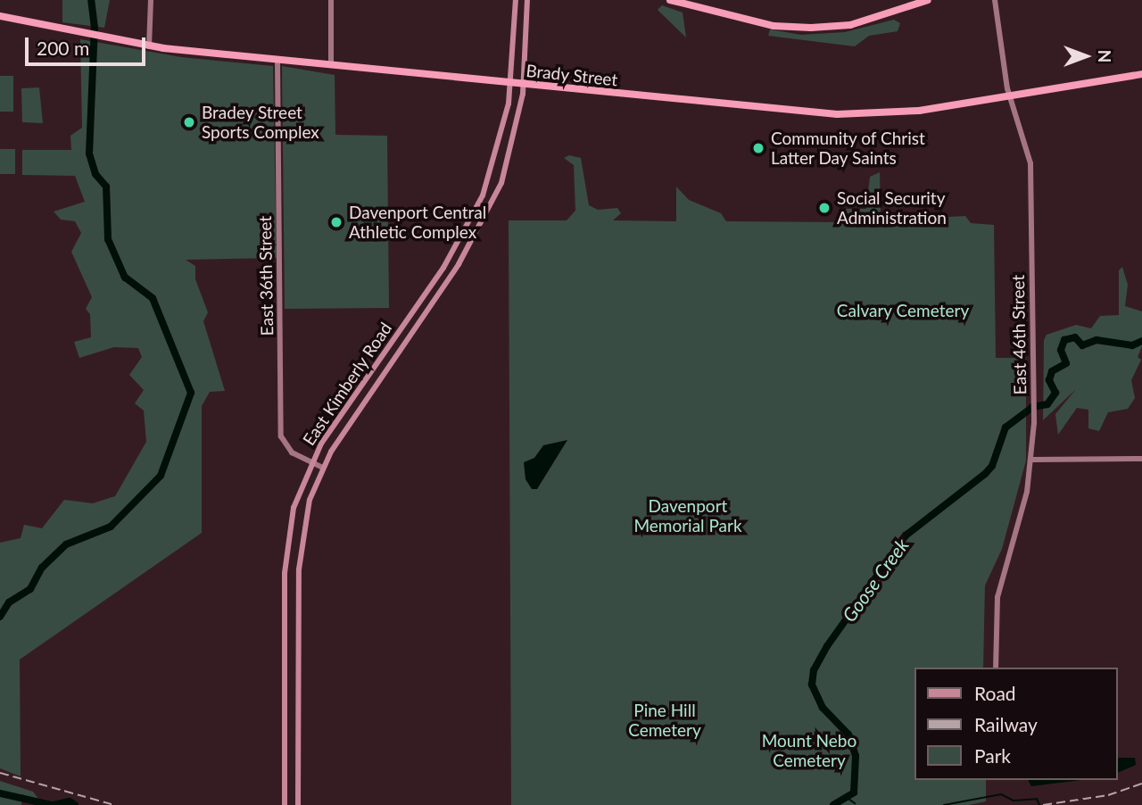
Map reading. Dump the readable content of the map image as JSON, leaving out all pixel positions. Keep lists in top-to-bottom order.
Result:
{
  "streets": {
    "highway": ["Brady Street"],
    "main road": ["East Kimberly Road"],
    "street": ["East 36th Street", "East 46th Street"]
  },
  "crossings": [
    ["Brady Street", "East 36th Street"],
    ["Brady Street", "East 46th Street"],
    ["Brady Street", "East Kimberly Road"],
    ["East 36th Street", "East Kimberly Road"]
  ],
  "water": ["Goose Creek"],
  "parks": [
    "Calvary Cemetery",
    "Davenport Memorial Park",
    "Pine Hill Cemetery",
    "Mount Nebo Cemetery"
  ],
  "places": [
    "Bradey Street Sports Complex",
    "Community of Christ Latter Day Saints",
    "Social Security Administration",
    "Davenport Central Athletic Complex"
  ],
  "legend": ["Road", "Railway", "Park"],
  "scale_bar": "200 m",
  "north": "right"
}
